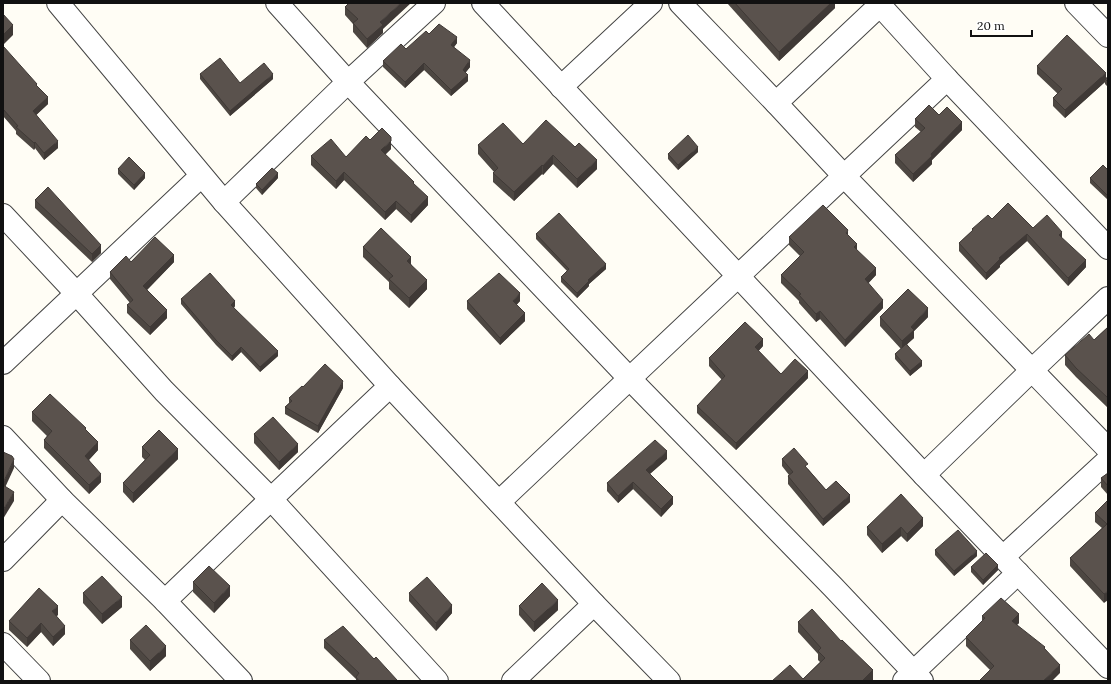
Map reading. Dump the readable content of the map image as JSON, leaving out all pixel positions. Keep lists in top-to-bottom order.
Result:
{
  "scale_bar": "20 m"
}
